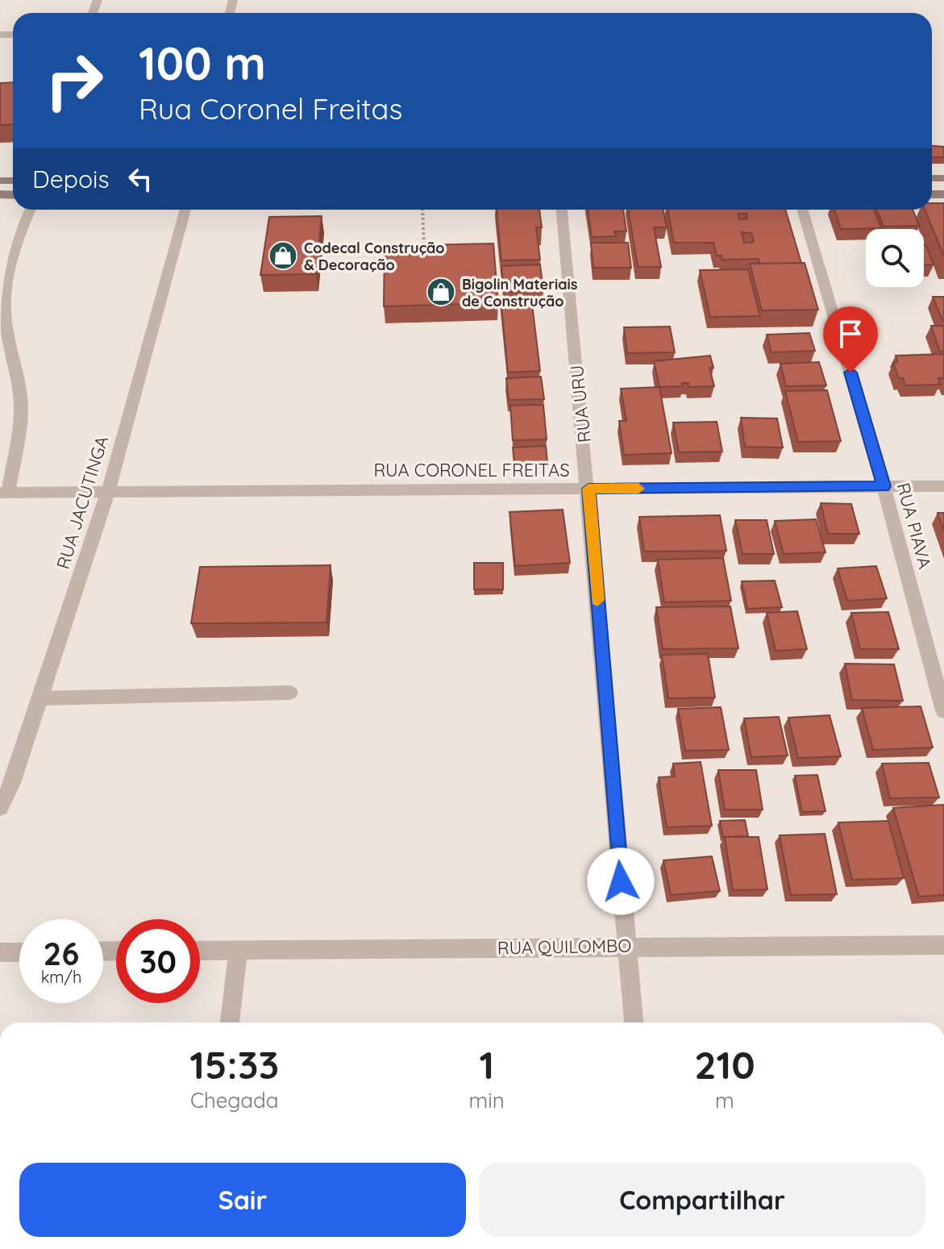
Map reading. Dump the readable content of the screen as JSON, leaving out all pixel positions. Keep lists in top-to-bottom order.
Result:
{
  "streets": {
    "street": [
      "RUA URU",
      "RUA CORONEL FREITAS",
      "RUA JACUTINGA",
      "RUA PIAVA",
      "RUA QUILOMBO"
    ]
  },
  "crossings": [
    ["RUA URU", "RUA CORONEL FREITAS"],
    ["RUA URU", "RUA QUILOMBO"],
    ["RUA CORONEL FREITAS", "RUA JACUTINGA"],
    ["RUA CORONEL FREITAS", "RUA PIAVA"]
  ],
  "places": {
    "shop": ["Codecal Construção & Decoração", "Bigolin Materiais de Construção"]
  },
  "page": {
    "turn": ["100 m", "Rua Coronel Freitas"],
    "then": "Depois",
    "speed": "26 km/h",
    "limit": "30",
    "eta": [
      "15:33",
      "Chegada",
      "1",
      "min",
      "210",
      "m"
    ],
    "buttons": ["Sair", "Compartilhar"]
  }
}
